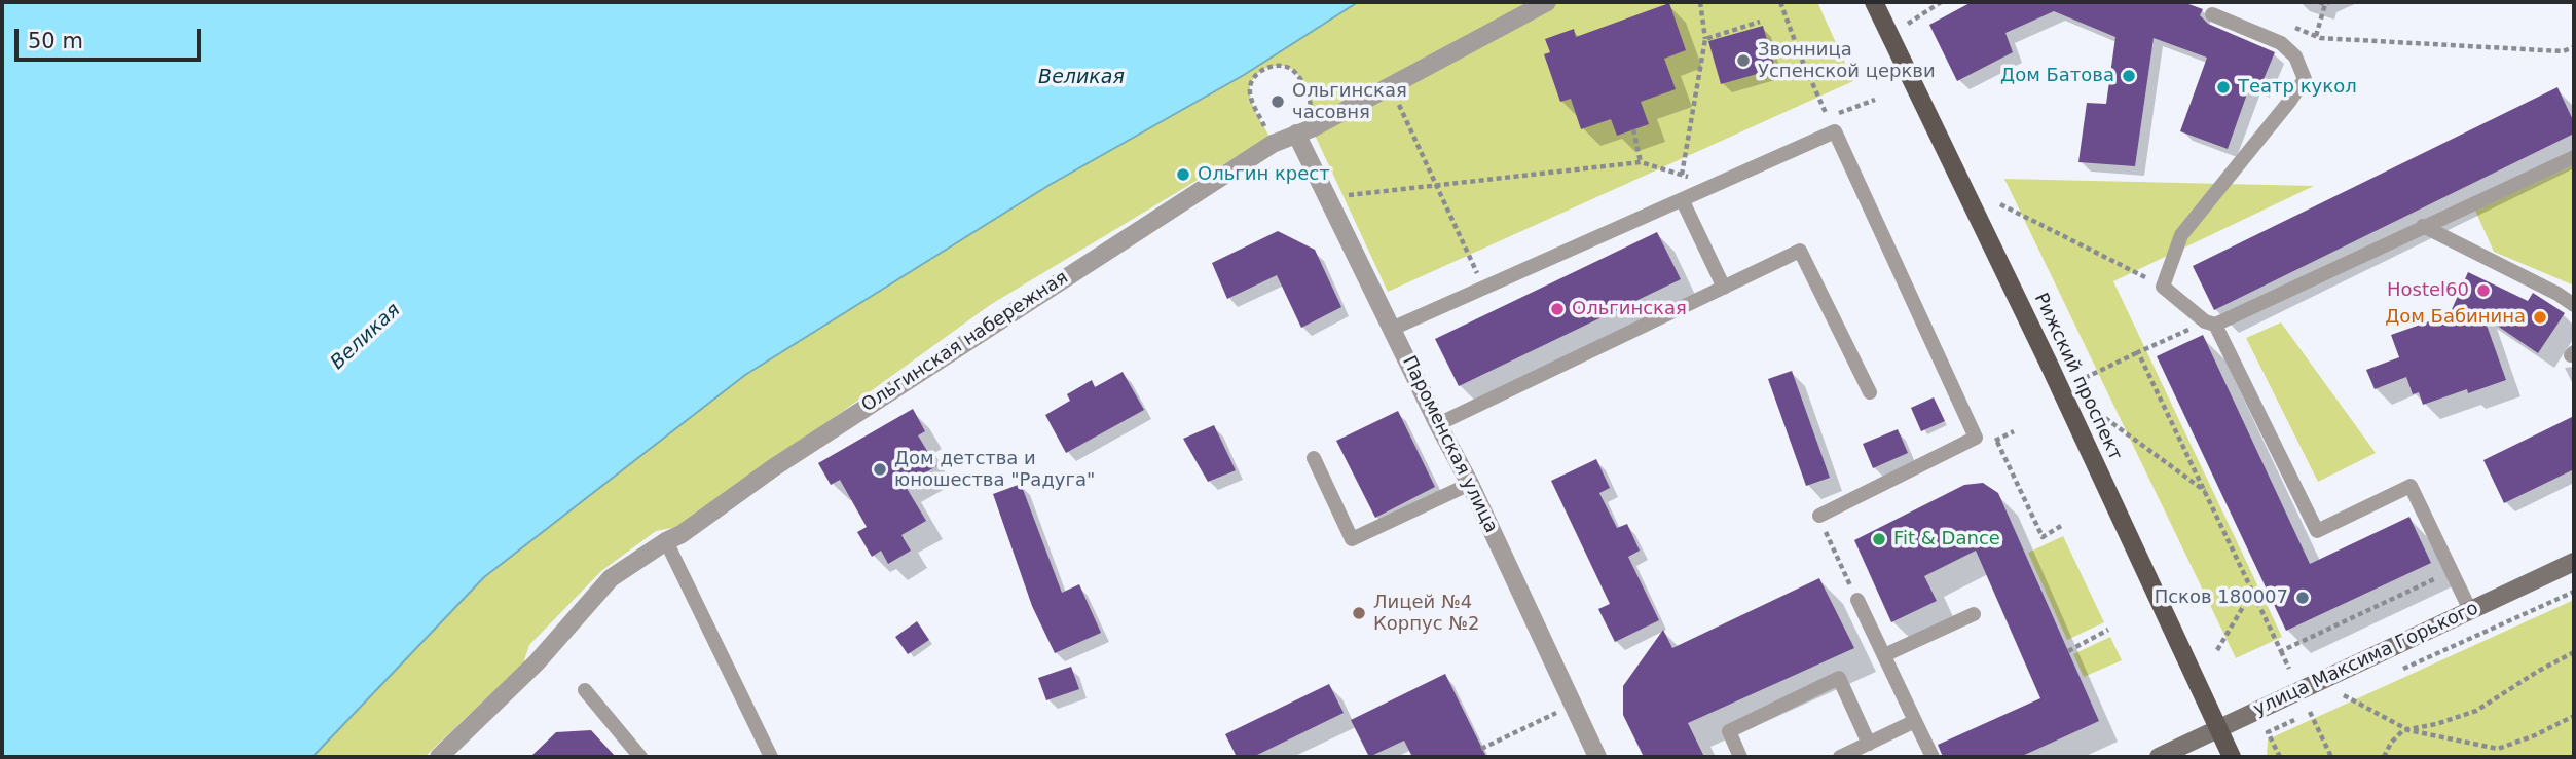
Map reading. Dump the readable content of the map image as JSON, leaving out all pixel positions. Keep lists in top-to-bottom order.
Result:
{
  "streets": {
    "main road": ["Рижский проспект", "улица Максима Горького"],
    "street": ["Ольгинская набережная", "Пароменская улица"]
  },
  "crossings": [
    ["Ольгинская набережная", "Пароменская улица"],
    ["Рижский проспект", "улица Максима Горького"]
  ],
  "water": ["Великая"],
  "places": [
    "Звонница Успенской церкви",
    "Дом Батова",
    "Театр кукол",
    "Ольгинская часовня",
    "Ольгин крест",
    "Hostel60",
    "Ольгинская",
    "Дом Бабинина",
    "Дом детства и юношества \"Радуга\"",
    "Fit & Dance",
    "Псков 180007",
    "Лицей №4 Корпус №2"
  ],
  "scale_bar": "50 m"
}
